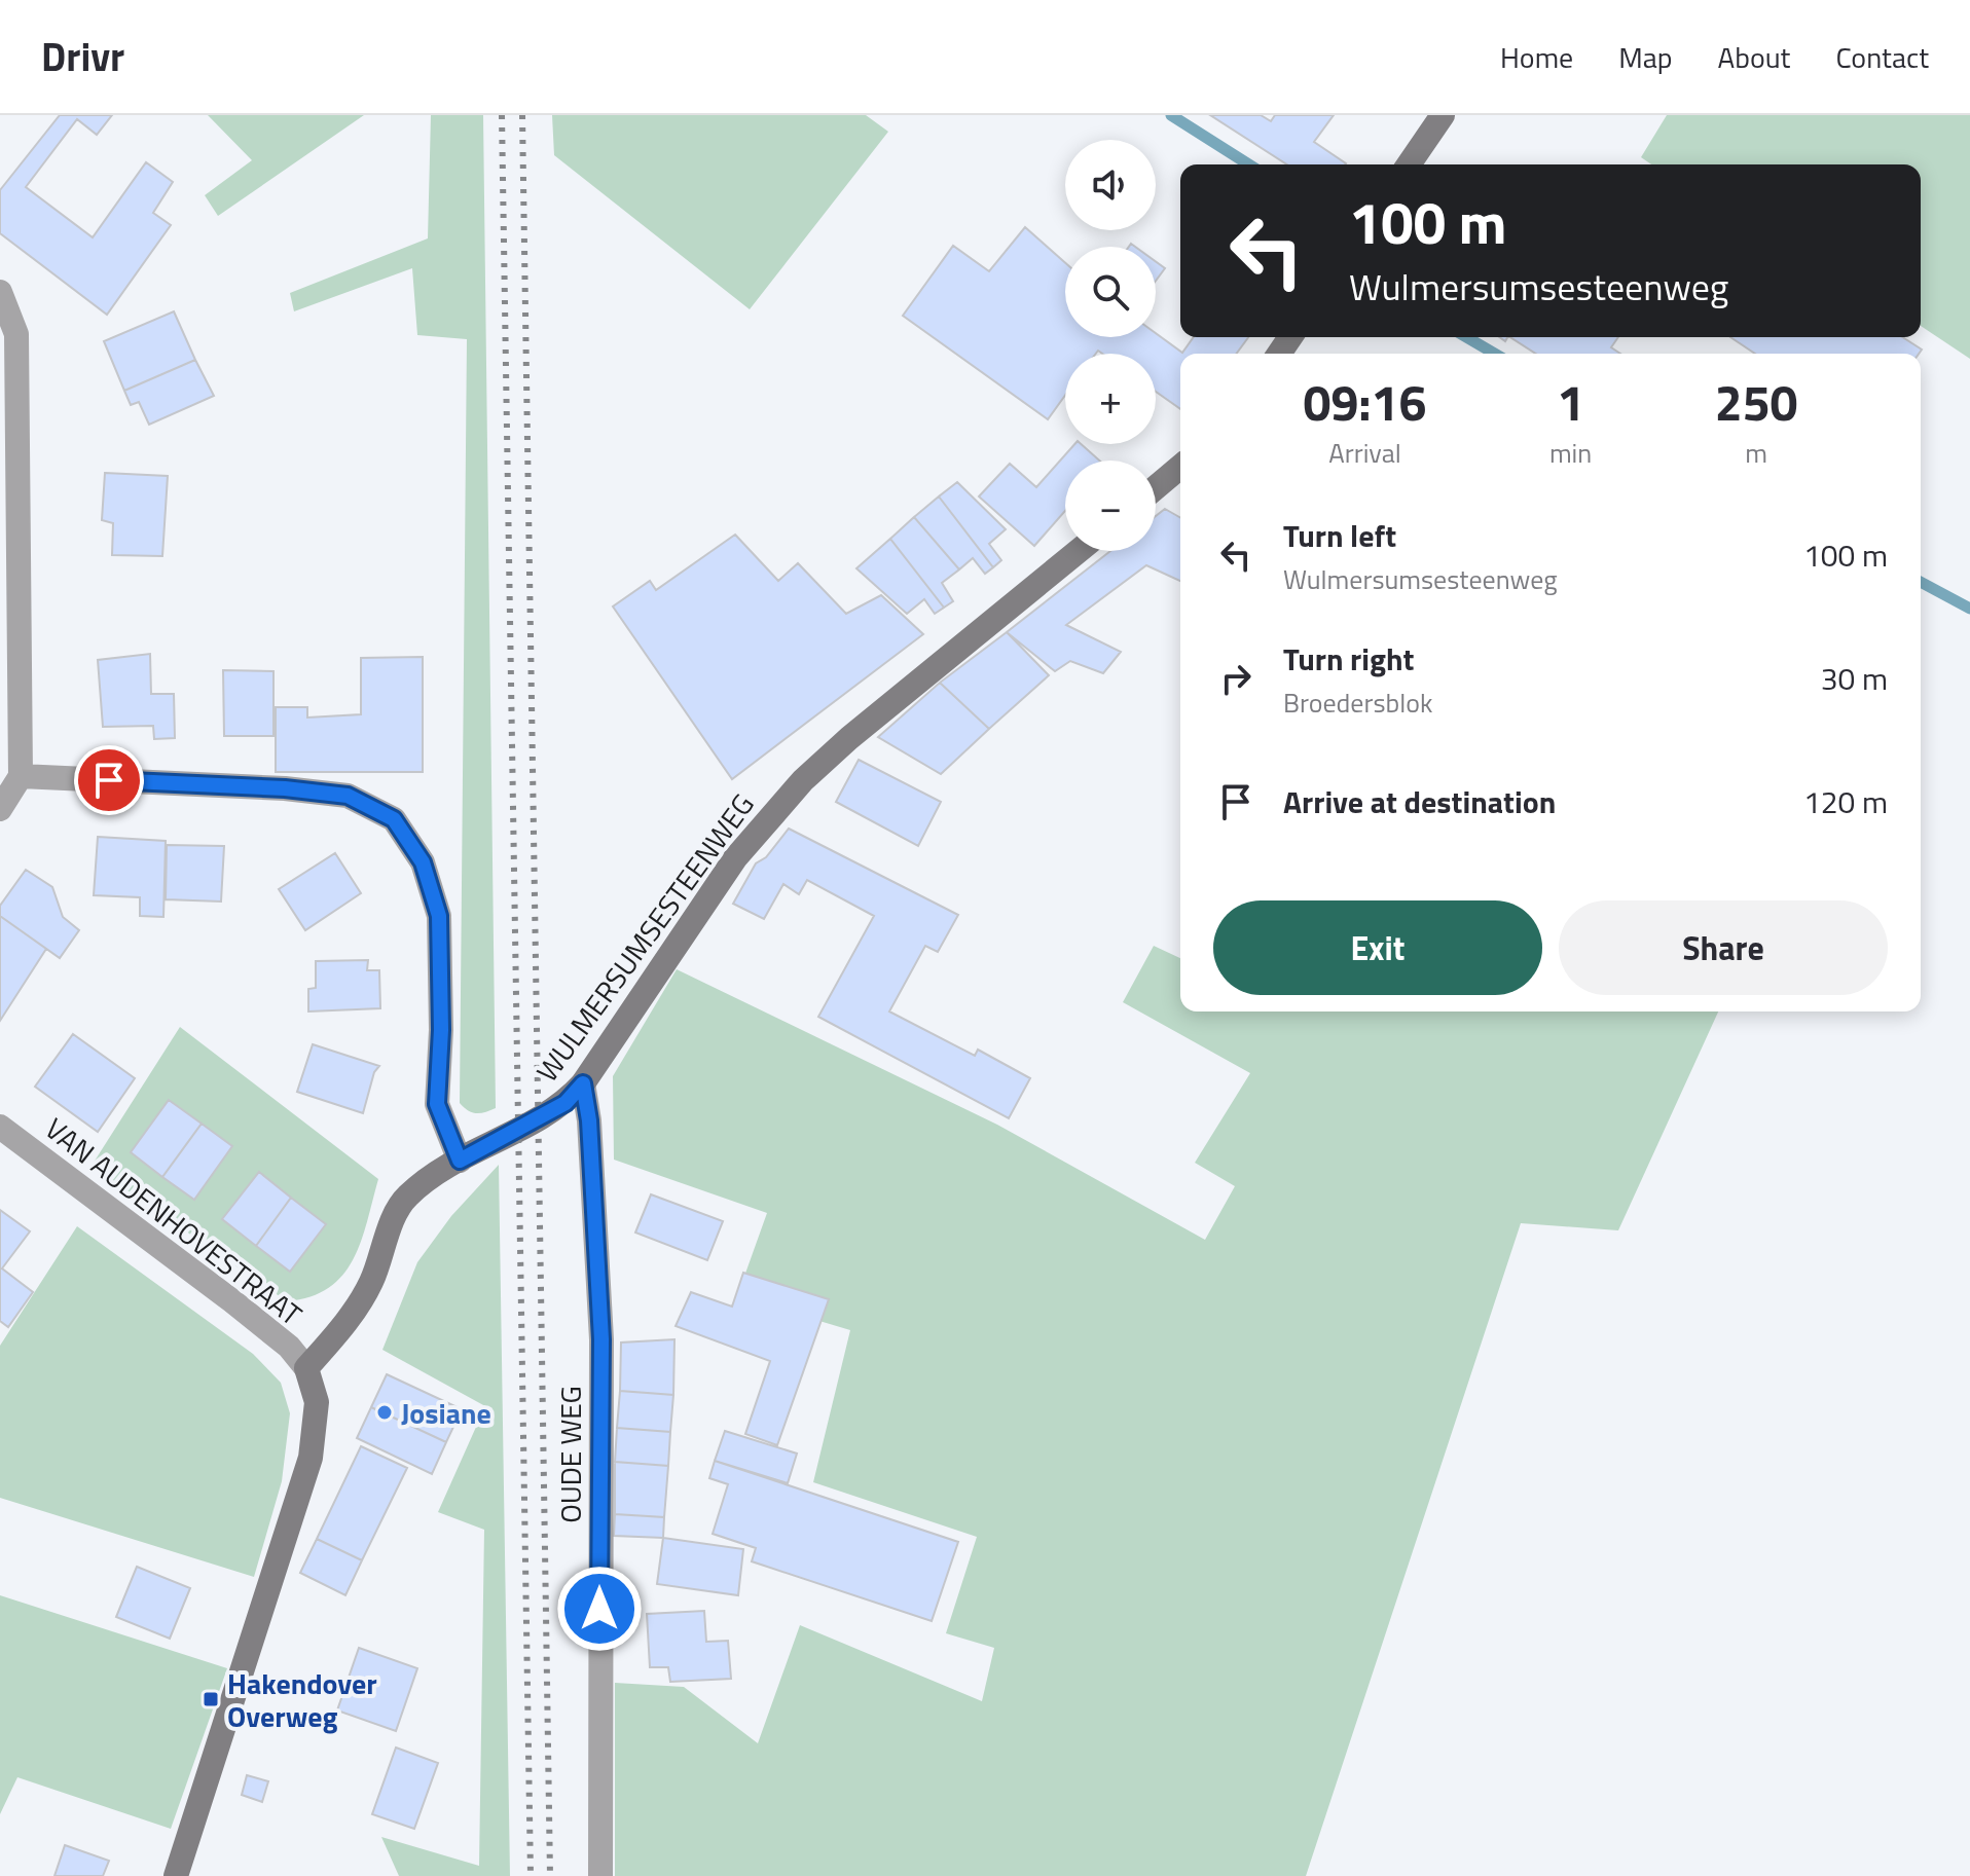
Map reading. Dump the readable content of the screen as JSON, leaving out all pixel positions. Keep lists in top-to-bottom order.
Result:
{
  "streets": {
    "street": ["WULMERSUMSESTEENWEG", "VAN AUDENHOVESTRAAT", "OUDE WEG"]
  },
  "crossings": [
    ["WULMERSUMSESTEENWEG", "VAN AUDENHOVESTRAAT"],
    ["WULMERSUMSESTEENWEG", "OUDE WEG"]
  ],
  "places": {
    "other": ["Josiane"],
    "transit": ["Hakendover Overweg"]
  },
  "page": {
    "header": "Drivr",
    "nav": [
      "Home",
      "Map",
      "About",
      "Contact"
    ],
    "map_buttons": ["+", "−"],
    "turn": ["100 m", "Wulmersumsesteenweg"],
    "eta": [
      "09:16",
      "Arrival",
      "1",
      "min",
      "250",
      "m"
    ],
    "list": [
      {
        "name": "Turn left",
        "note": "Wulmersumsesteenweg",
        "value": "100 m"
      },
      {
        "name": "Turn right",
        "note": "Broedersblok",
        "value": "30 m"
      },
      {
        "name": "Arrive at destination",
        "value": "120 m"
      }
    ],
    "buttons": ["Exit", "Share"]
  }
}
